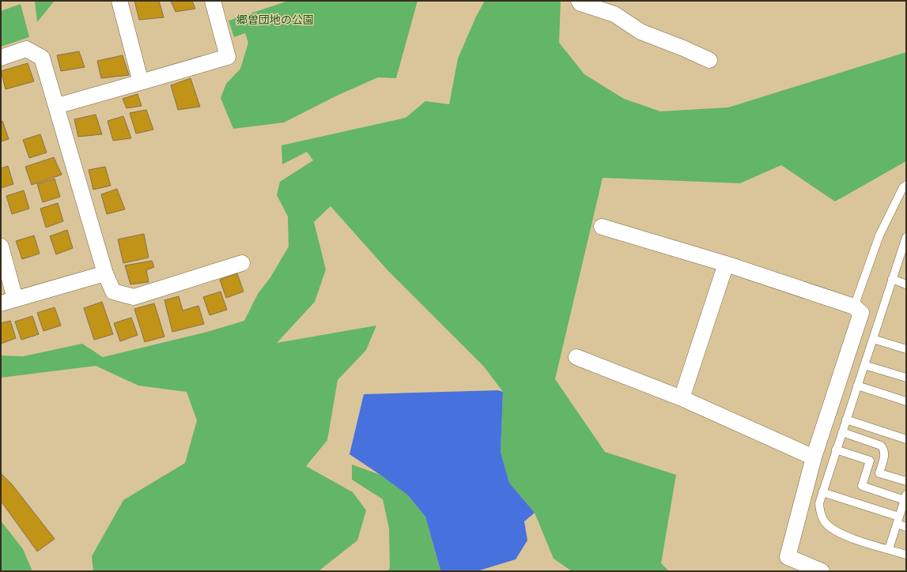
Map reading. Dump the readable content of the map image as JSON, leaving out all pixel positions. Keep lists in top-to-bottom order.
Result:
{
  "parks": ["郷曽団地の公園"]
}
